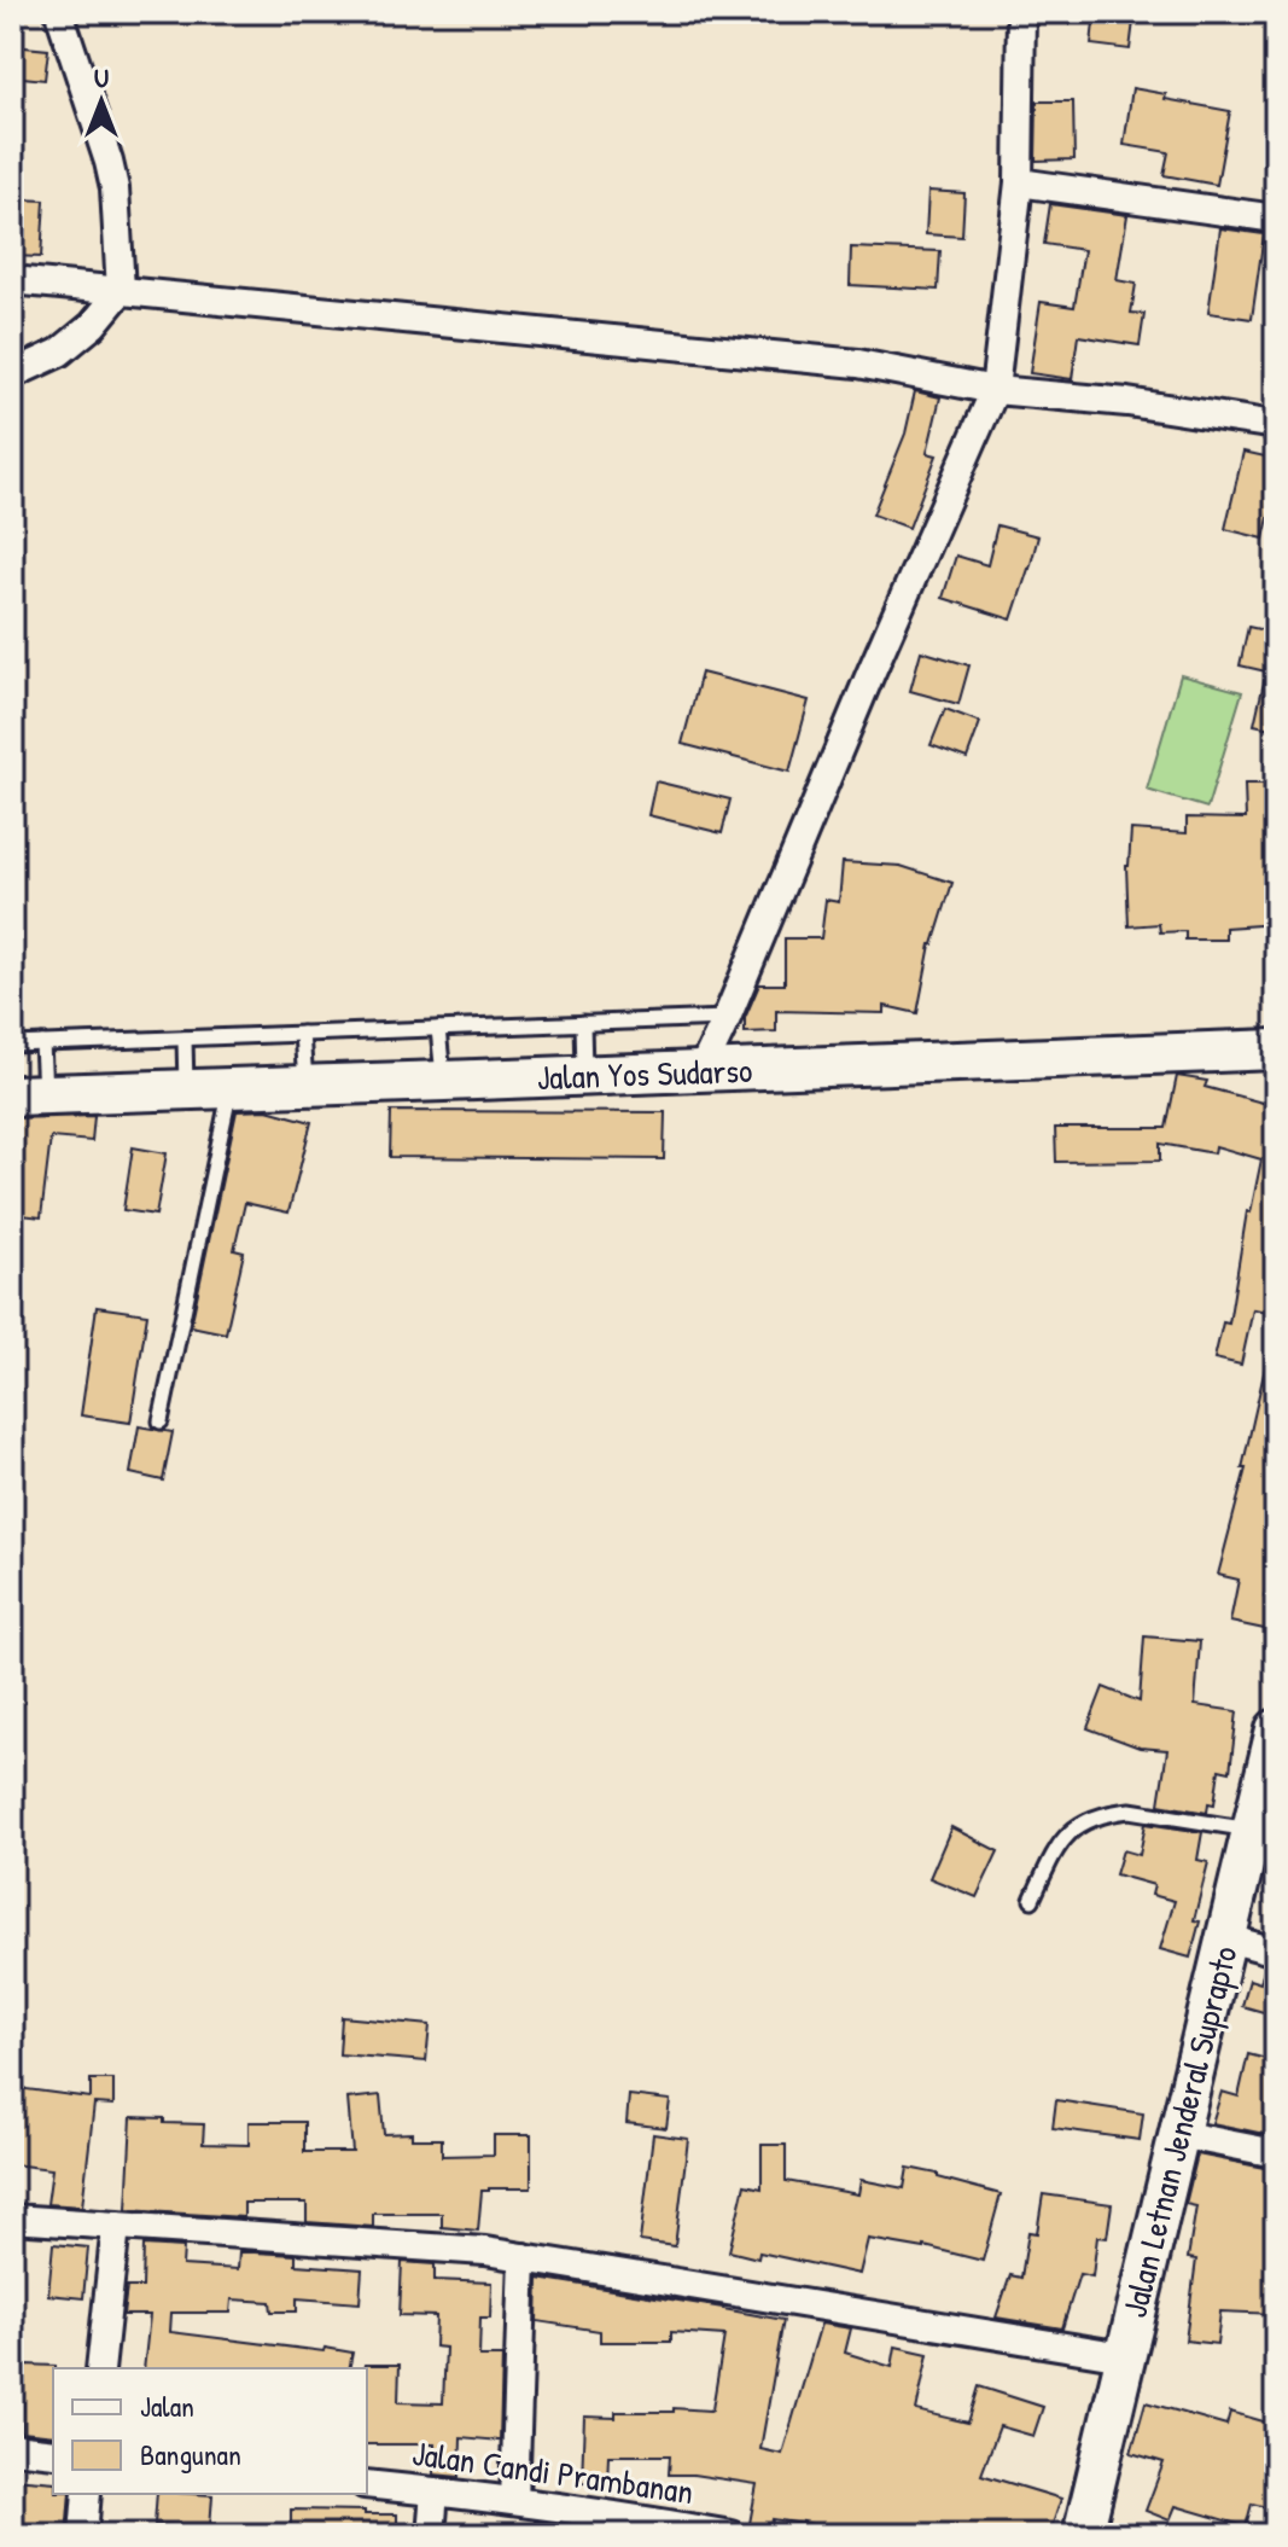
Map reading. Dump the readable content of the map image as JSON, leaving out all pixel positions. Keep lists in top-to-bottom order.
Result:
{
  "streets": {
    "main road": ["Jalan Yos Sudarso", "Jalan Letnan Jenderal Suprapto"],
    "street": ["Jalan Candi Prambanan"]
  },
  "legend": ["Jalan", "Bangunan"],
  "north": "top"
}
